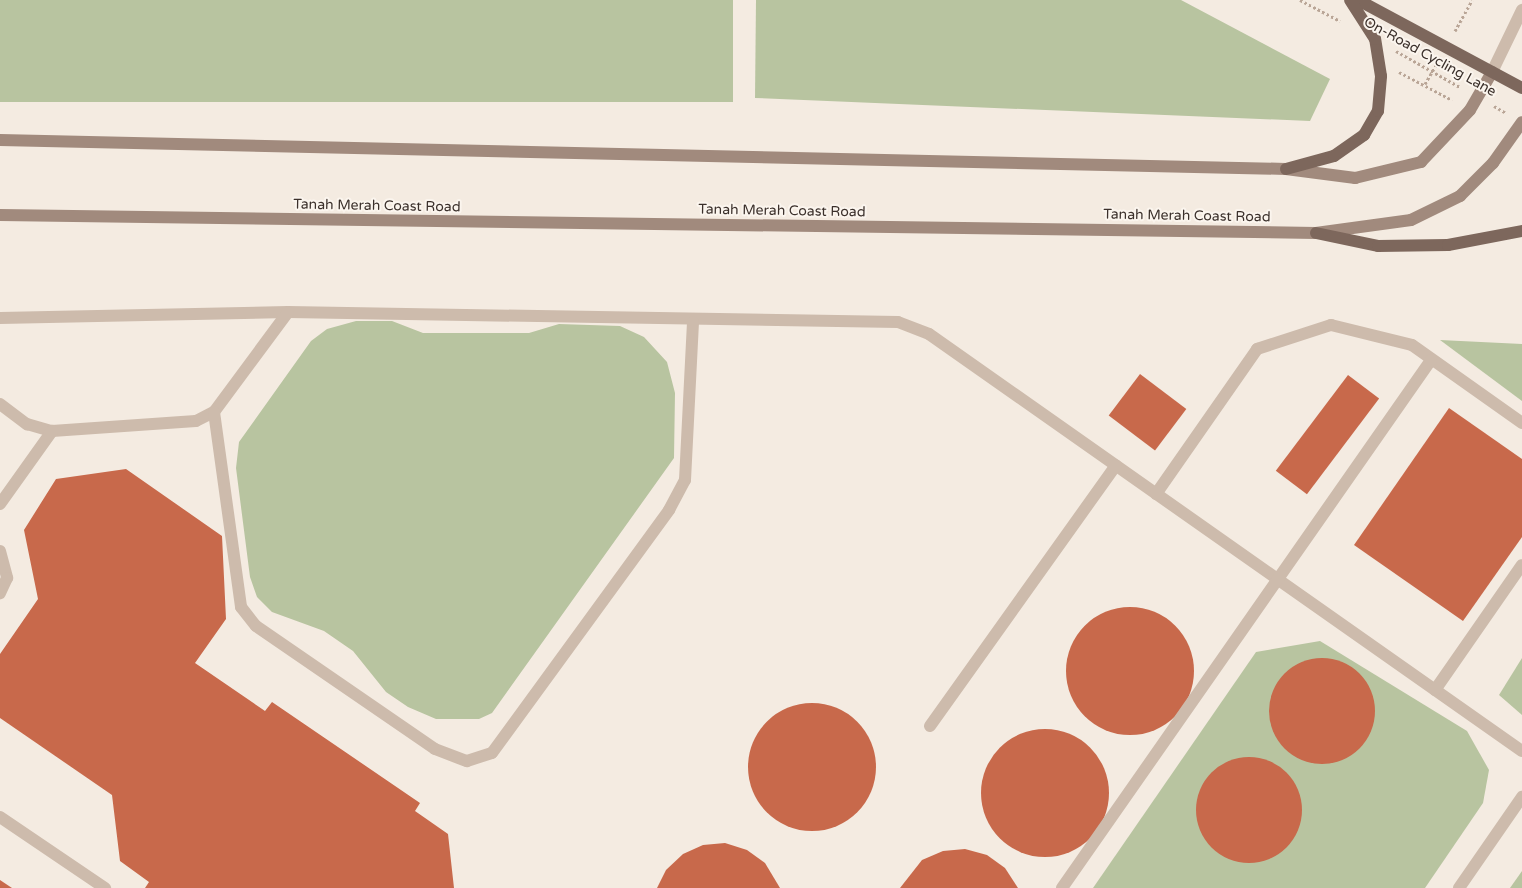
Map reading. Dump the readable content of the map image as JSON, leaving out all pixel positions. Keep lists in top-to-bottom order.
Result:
{
  "streets": {
    "street": ["Tanah Merah Coast Road"],
    "path": ["On-Road Cycling Lane"]
  },
  "crossings": [
    ["On-Road Cycling Lane", "Tanah Merah Coast Road"]
  ]
}
